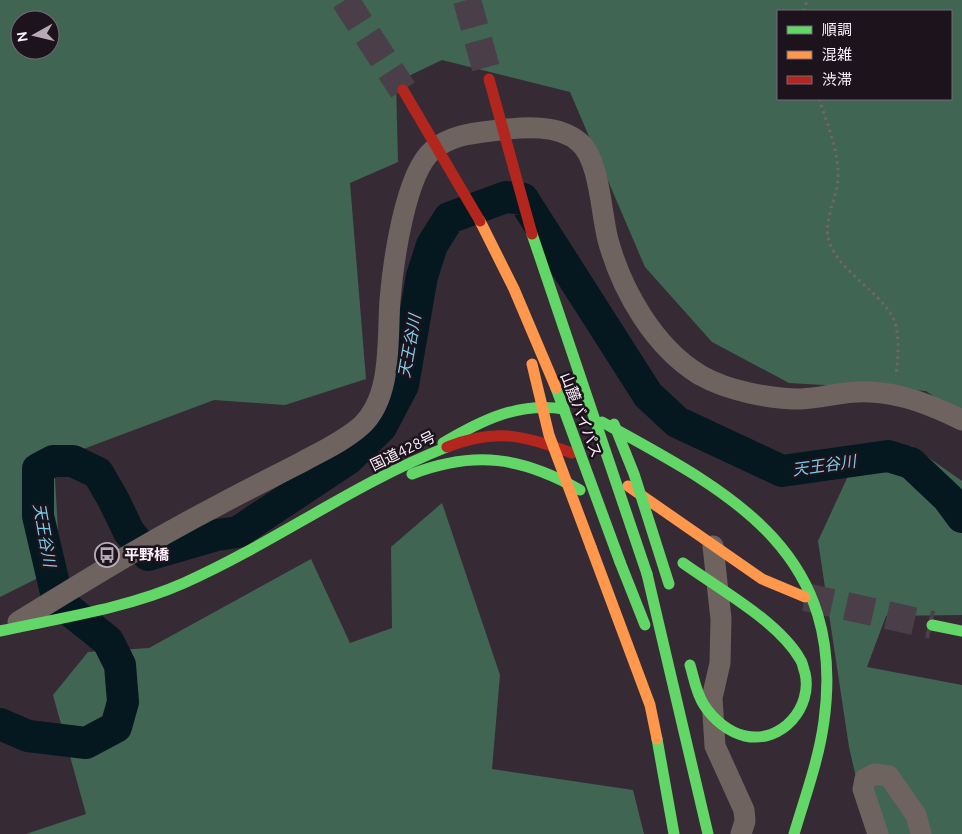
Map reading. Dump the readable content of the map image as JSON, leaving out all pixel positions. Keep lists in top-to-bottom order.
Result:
{
  "streets": {
    "main road": ["山麓バイパス", "国道428号"]
  },
  "water": ["天王谷川"],
  "places": {
    "bus stop": ["平野橋"]
  },
  "legend": ["順調", "混雑", "渋滞"],
  "north": "left"
}
